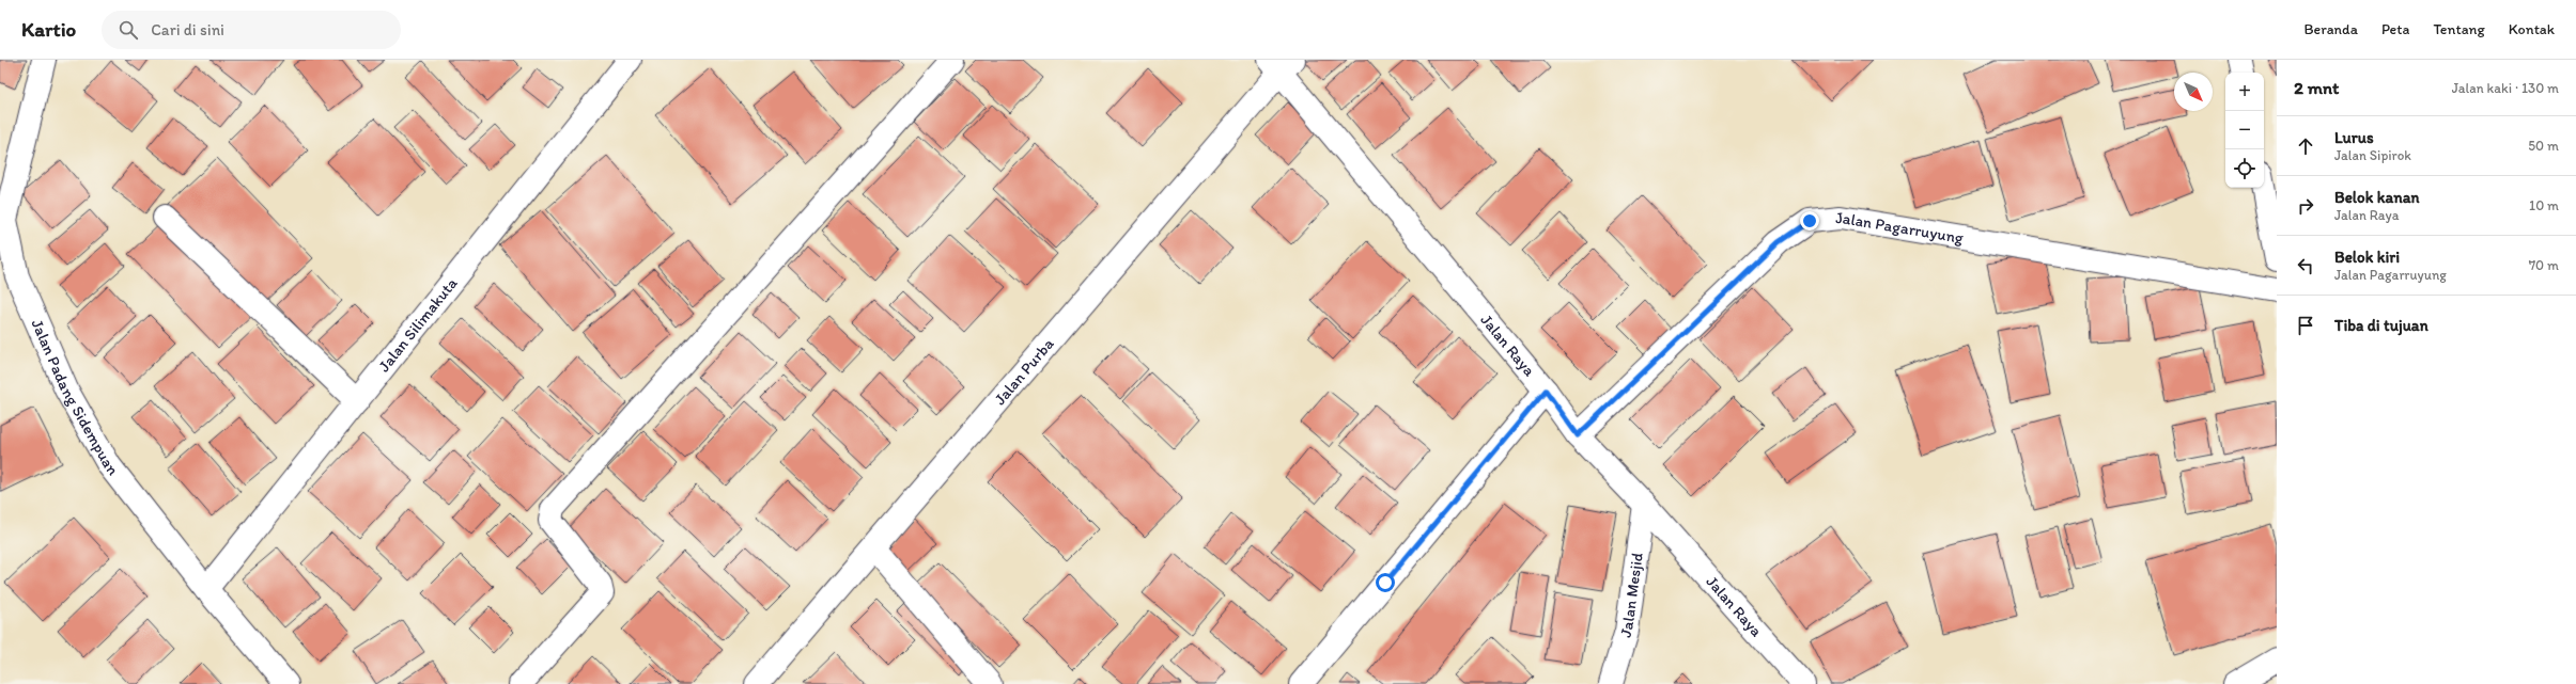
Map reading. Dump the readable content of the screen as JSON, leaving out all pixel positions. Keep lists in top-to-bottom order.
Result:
{
  "streets": {
    "street": [
      "Jalan Pagarruyung",
      "Jalan Silimakuta",
      "Jalan Raya",
      "Jalan Purba",
      "Jalan Padang Sidempuan",
      "Jalan Mesjid"
    ]
  },
  "crossings": [
    ["Jalan Pagarruyung", "Jalan Raya"],
    ["Jalan Silimakuta", "Jalan Padang Sidempuan"],
    ["Jalan Raya", "Jalan Purba"],
    ["Jalan Raya", "Jalan Mesjid"]
  ],
  "north": "bottom right",
  "page": {
    "header": "Kartio",
    "search": "Cari di sini",
    "nav": [
      "Beranda",
      "Peta",
      "Tentang",
      "Kontak"
    ],
    "heading": ["2 mnt", "Jalan kaki · 130 m"],
    "map_buttons": ["+", "−"],
    "list": [
      ["Lurus", "Jalan Sipirok", "50 m"],
      ["Belok kanan", "Jalan Raya", "10 m"],
      ["Belok kiri", "Jalan Pagarruyung", "70 m"],
      "Tiba di tujuan"
    ]
  }
}
